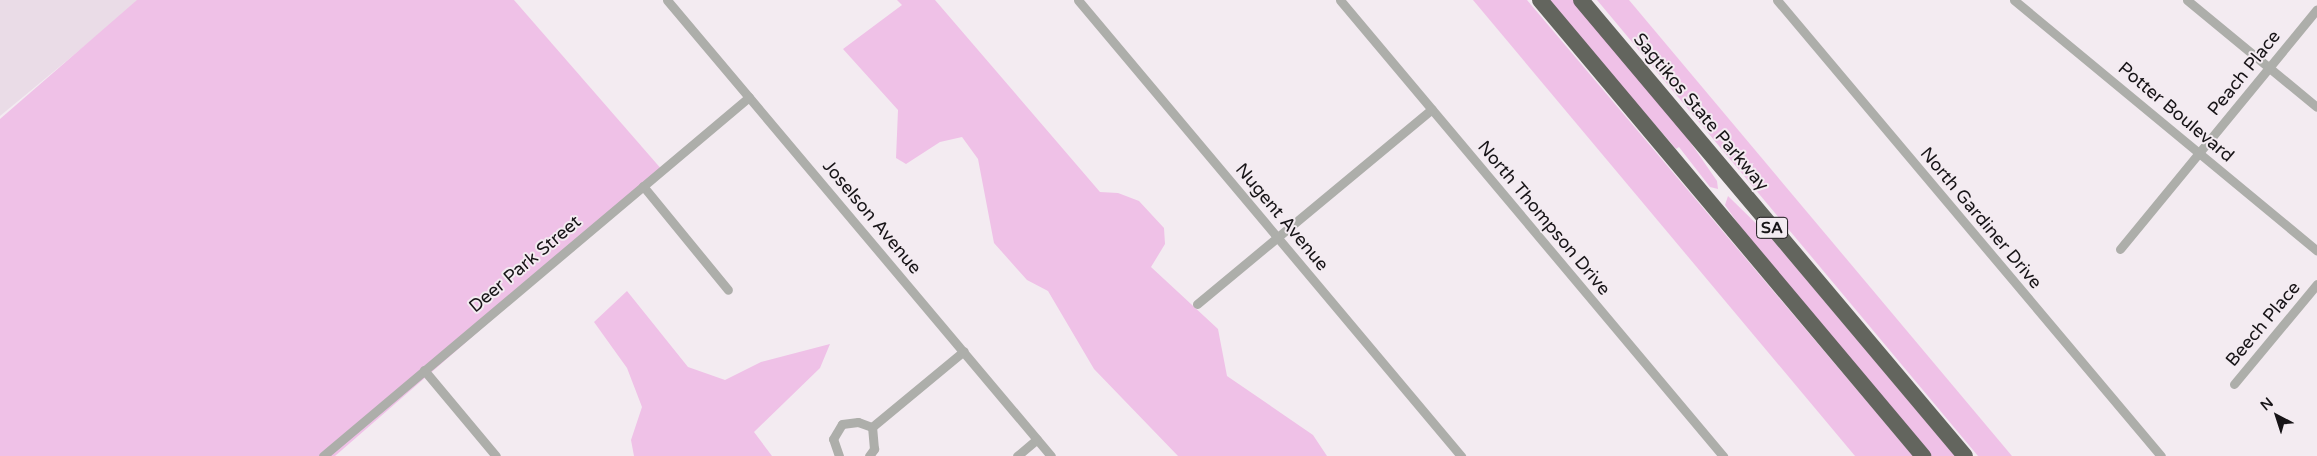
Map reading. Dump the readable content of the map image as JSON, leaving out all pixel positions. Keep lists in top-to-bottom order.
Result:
{
  "streets": {
    "highway": ["Sagtikos State Parkway", "SA"],
    "street": [
      "Peach Place",
      "Potter Boulevard",
      "Joselson Avenue",
      "Nugent Avenue",
      "North Thompson Drive",
      "North Gardiner Drive",
      "Deer Park Street",
      "Beech Place"
    ]
  },
  "crossings": [
    ["Peach Place", "Potter Boulevard"],
    ["Joselson Avenue", "Deer Park Street"]
  ],
  "north": "top left"
}
